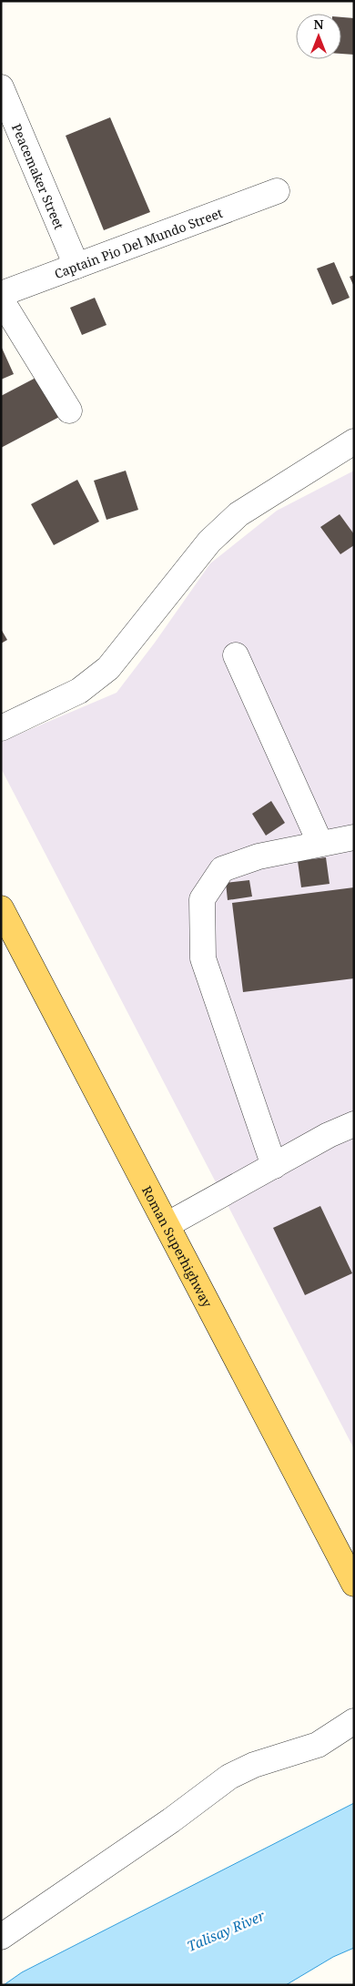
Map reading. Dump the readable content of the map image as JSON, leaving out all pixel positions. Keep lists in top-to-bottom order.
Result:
{
  "streets": {
    "main road": ["Roman Superhighway"],
    "street": ["Peacemaker Street", "Captain Pio Del Mundo Street"]
  },
  "crossings": [
    ["Peacemaker Street", "Captain Pio Del Mundo Street"]
  ],
  "water": ["Talisay River"],
  "north": "top"
}
